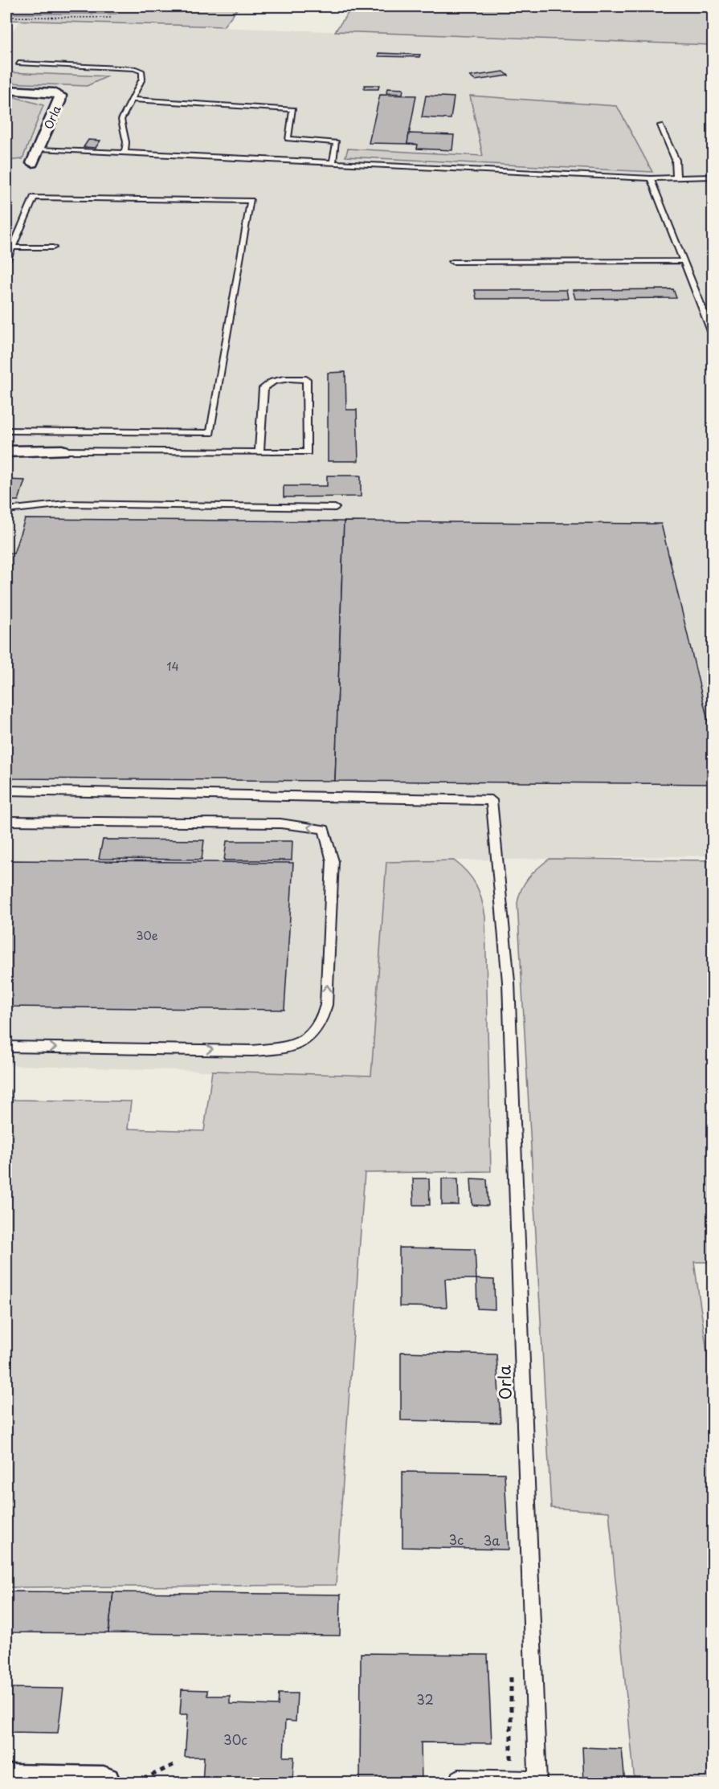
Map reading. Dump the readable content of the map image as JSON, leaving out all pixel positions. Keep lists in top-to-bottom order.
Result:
{
  "streets": {
    "street": ["Orla"]
  },
  "house_numbers": [
    "14",
    "30e",
    "3c",
    "3a",
    "32",
    "30c"
  ]
}
